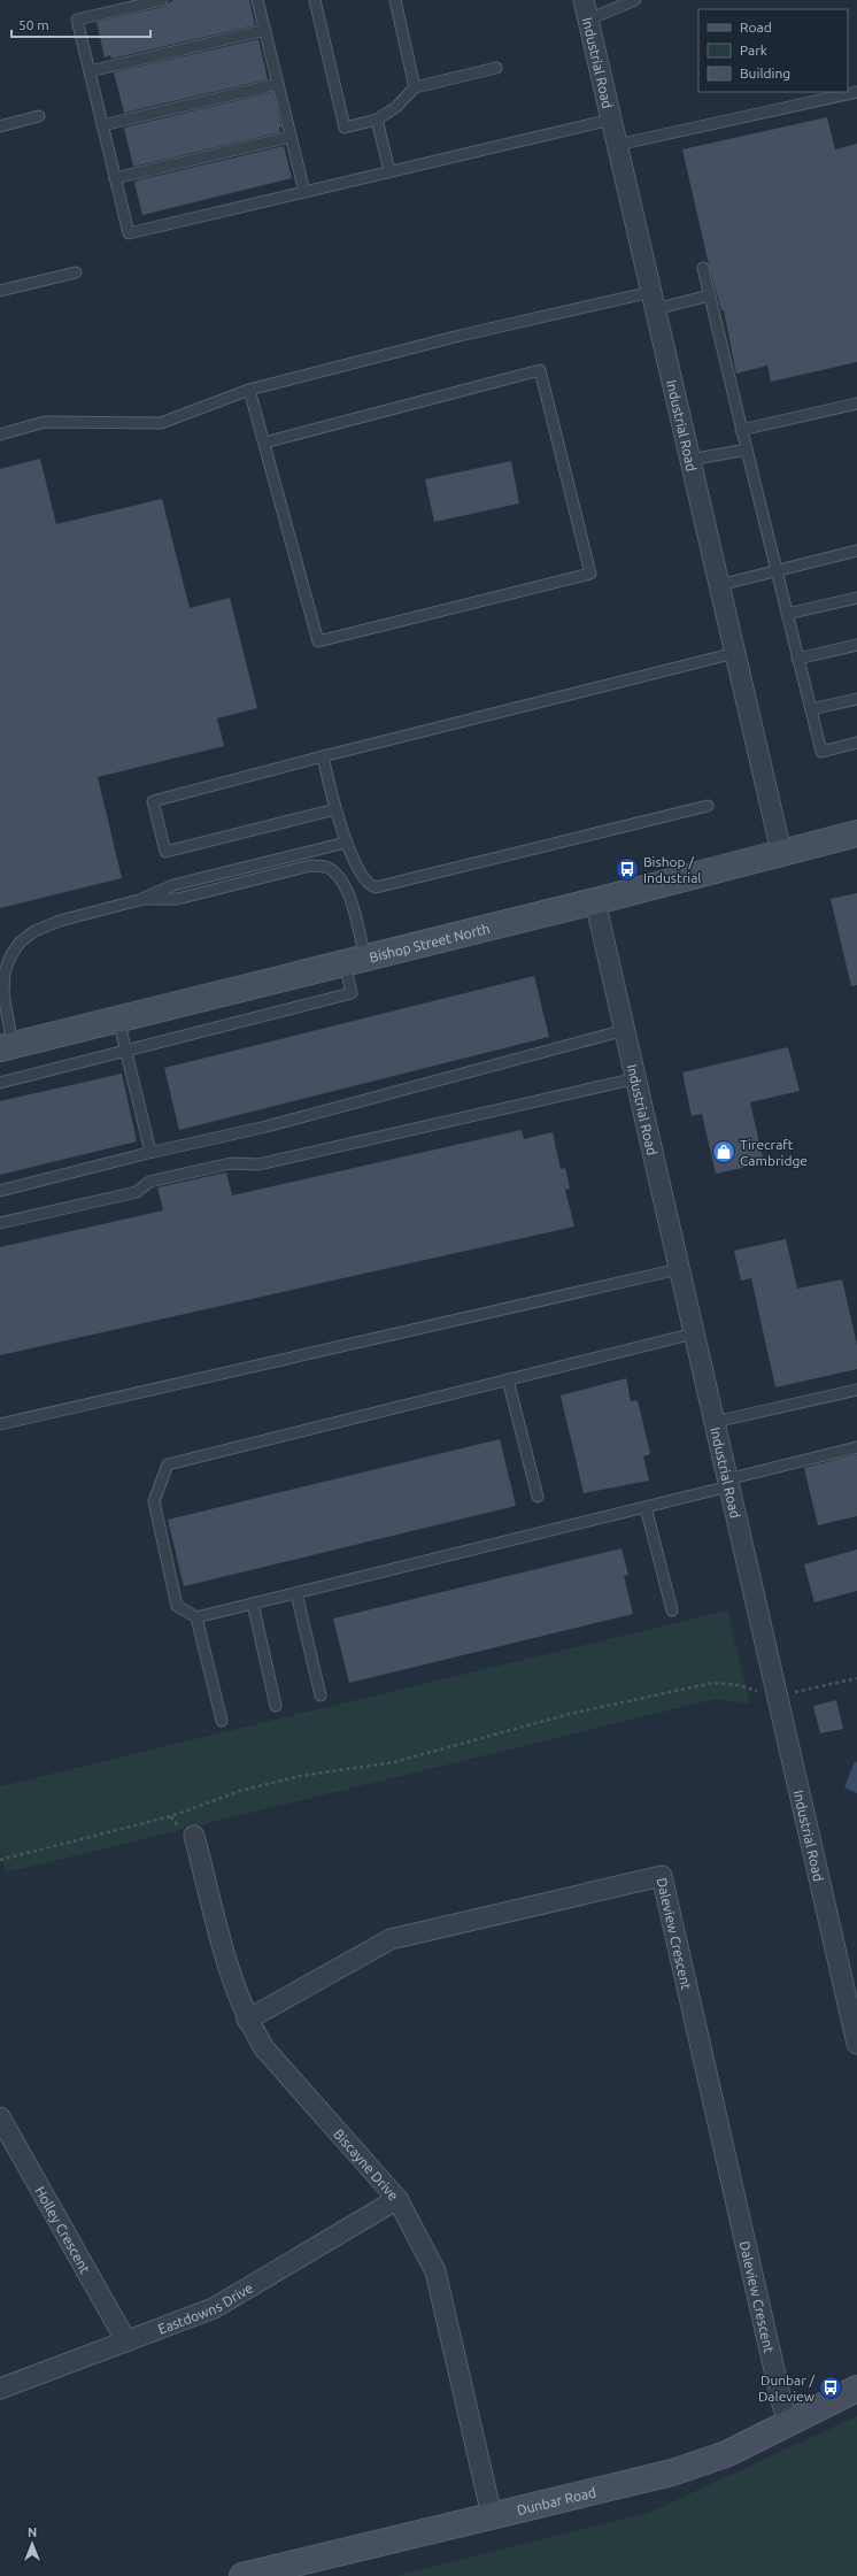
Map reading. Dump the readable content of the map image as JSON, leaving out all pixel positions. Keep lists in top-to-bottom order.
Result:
{
  "streets": {
    "main road": ["Bishop Street North", "Dunbar Road"],
    "street": [
      "Industrial Road",
      "Daleview Crescent",
      "Biscayne Drive",
      "Holley Crescent",
      "Eastdowns Drive"
    ]
  },
  "crossings": [
    ["Industrial Road", "Bishop Street North"],
    ["Daleview Crescent", "Biscayne Drive"],
    ["Daleview Crescent", "Dunbar Road"],
    ["Biscayne Drive", "Eastdowns Drive"],
    ["Biscayne Drive", "Dunbar Road"],
    ["Holley Crescent", "Eastdowns Drive"]
  ],
  "places": {
    "bus stop": ["Bishop / Industrial", "Dunbar / Daleview"],
    "shop": ["Tirecraft Cambridge"]
  },
  "legend": ["Road", "Park", "Building"],
  "scale_bar": "50 m",
  "north": "top"
}
